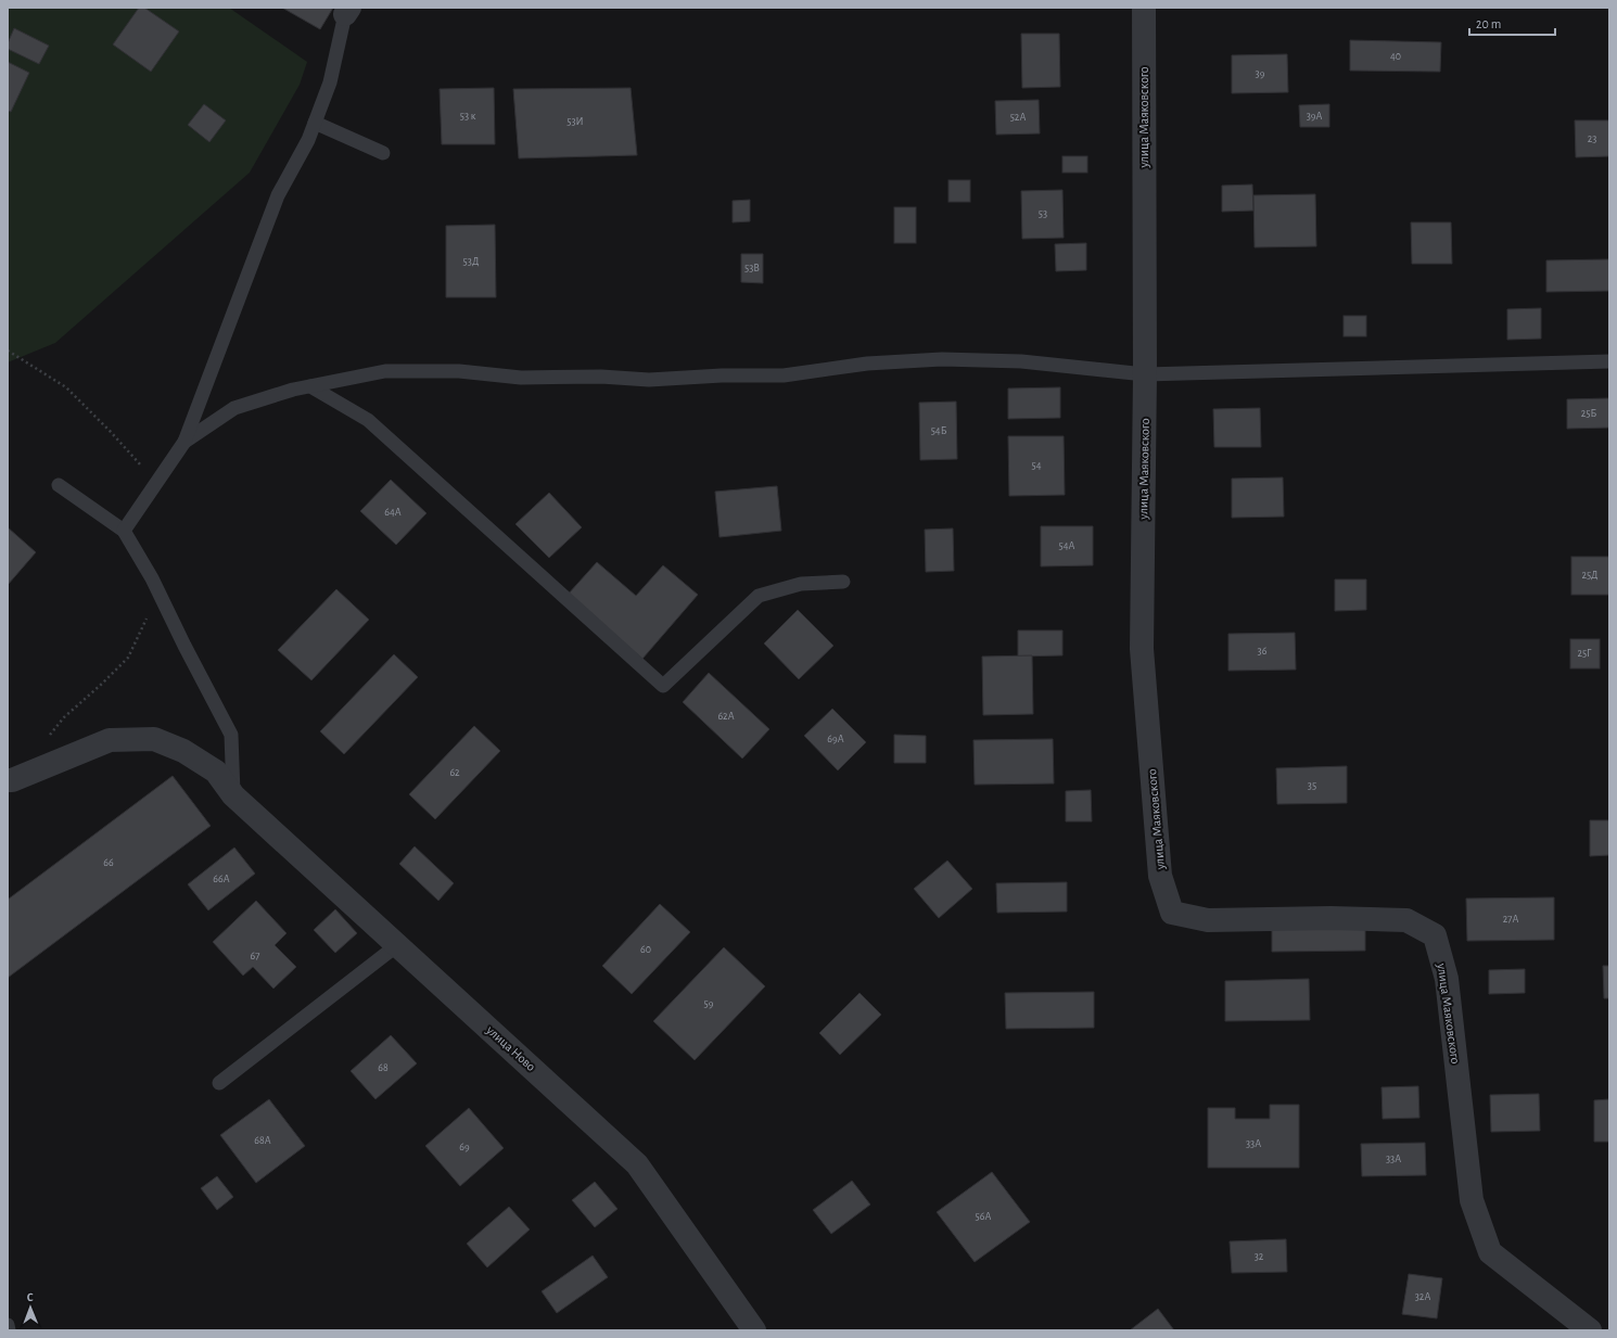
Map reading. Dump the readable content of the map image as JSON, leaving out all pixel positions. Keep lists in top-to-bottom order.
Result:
{
  "streets": {
    "street": ["улица Маяковского", "улица Ново"]
  },
  "house_numbers": [
    "40",
    "39",
    "53 к",
    "39А",
    "52А",
    "53И",
    "23",
    "53",
    "53Д",
    "53В",
    "25Б",
    "54Б",
    "54",
    "64А",
    "54А",
    "25Д",
    "36",
    "25Г",
    "62А",
    "69А",
    "62",
    "35",
    "66",
    "66А",
    "27А",
    "60",
    "67",
    "59",
    "68",
    "68А",
    "33А",
    "69",
    "33А",
    "56А",
    "32",
    "32А"
  ],
  "scale_bar": "20 m",
  "north": "top"
}
